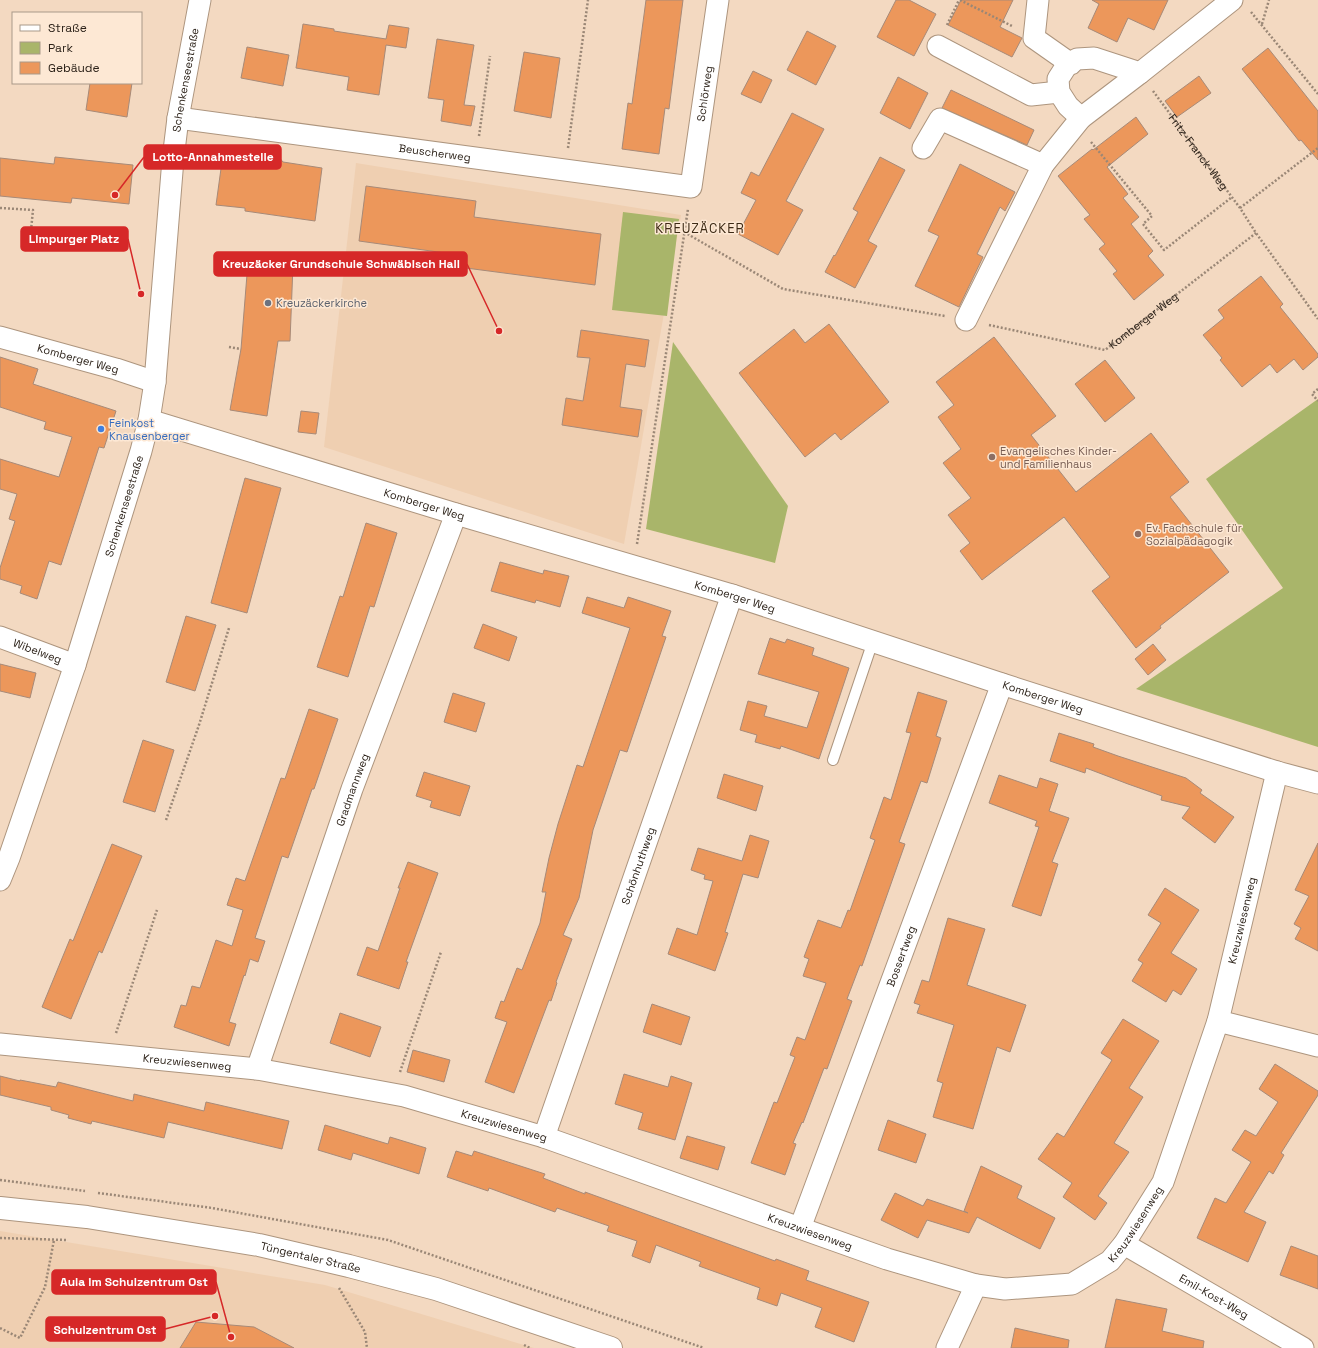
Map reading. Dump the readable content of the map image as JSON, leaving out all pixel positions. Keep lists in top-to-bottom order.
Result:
{
  "streets": {
    "street": [
      "Schenkenseestraße",
      "Schlörweg",
      "Beuscherweg",
      "Komberger Weg",
      "Wibelweg",
      "Gradmannweg",
      "Schönhuthweg",
      "Kreuzwiesenweg",
      "Bossertweg",
      "Tüngentaler Straße",
      "Emil-Kost-Weg"
    ],
    "path": ["Fritz-Franck-Weg"]
  },
  "crossings": [
    ["Schenkenseestraße", "Beuscherweg"],
    ["Schenkenseestraße", "Komberger Weg"],
    ["Schenkenseestraße", "Wibelweg"],
    ["Schlörweg", "Beuscherweg"],
    ["Fritz-Franck-Weg", "Komberger Weg"],
    ["Komberger Weg", "Gradmannweg"],
    ["Komberger Weg", "Schönhuthweg"],
    ["Komberger Weg", "Kreuzwiesenweg"],
    ["Komberger Weg", "Bossertweg"],
    ["Gradmannweg", "Kreuzwiesenweg"],
    ["Schönhuthweg", "Kreuzwiesenweg"],
    ["Kreuzwiesenweg", "Bossertweg"],
    ["Kreuzwiesenweg", "Emil-Kost-Weg"]
  ],
  "districts": ["KREUZÄCKER"],
  "places": [
    "Lotto-Annahmestelle",
    "Limpurger Platz",
    "Kreuzäckerkirche",
    "Kreuzäcker Grundschule Schwäbisch Hall",
    "Feinkost Knausenberger",
    "Evangelisches Kinder- und Familienhaus",
    "Ev. Fachschule für Sozialpädagogik",
    "Schulzentrum Ost",
    "Aula im Schulzentrum Ost"
  ],
  "legend": ["Straße", "Park", "Gebäude"]
}
